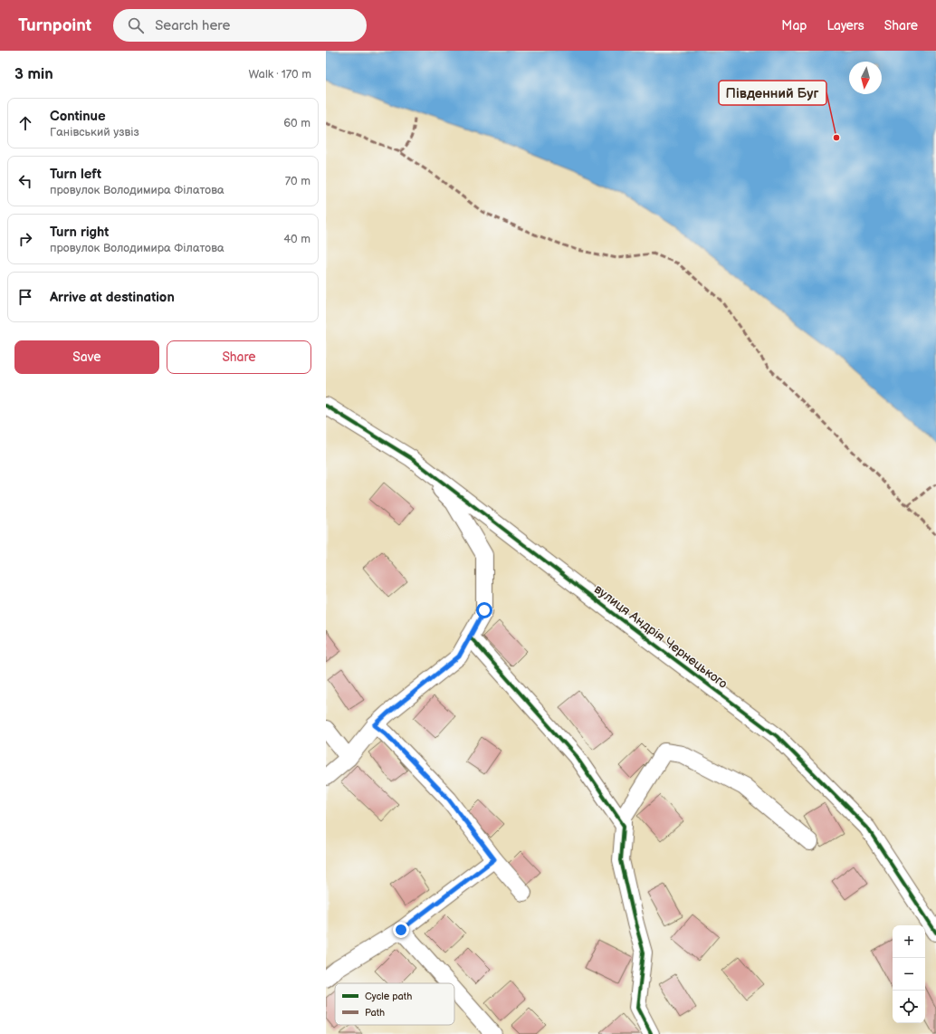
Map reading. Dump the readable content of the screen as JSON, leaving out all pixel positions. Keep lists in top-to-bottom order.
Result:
{
  "streets": {
    "street": ["вулиця Андрія Чернецького"]
  },
  "places": ["Південний Буг"],
  "legend": ["Cycle path", "Path"],
  "north": "bottom",
  "page": {
    "header": "Turnpoint",
    "search": "Search here",
    "nav": ["Map", "Layers", "Share"],
    "heading": ["3 min", "Walk · 170 m"],
    "list": [
      ["Continue", "Ганівський узвіз", "60 m"],
      ["Turn left", "провулок Володимира Філатова", "70 m"],
      ["Turn right", "провулок Володимира Філатова", "40 m"],
      "Arrive at destination"
    ],
    "buttons": ["Save", "Share"],
    "map_buttons": ["+", "−"]
  }
}
